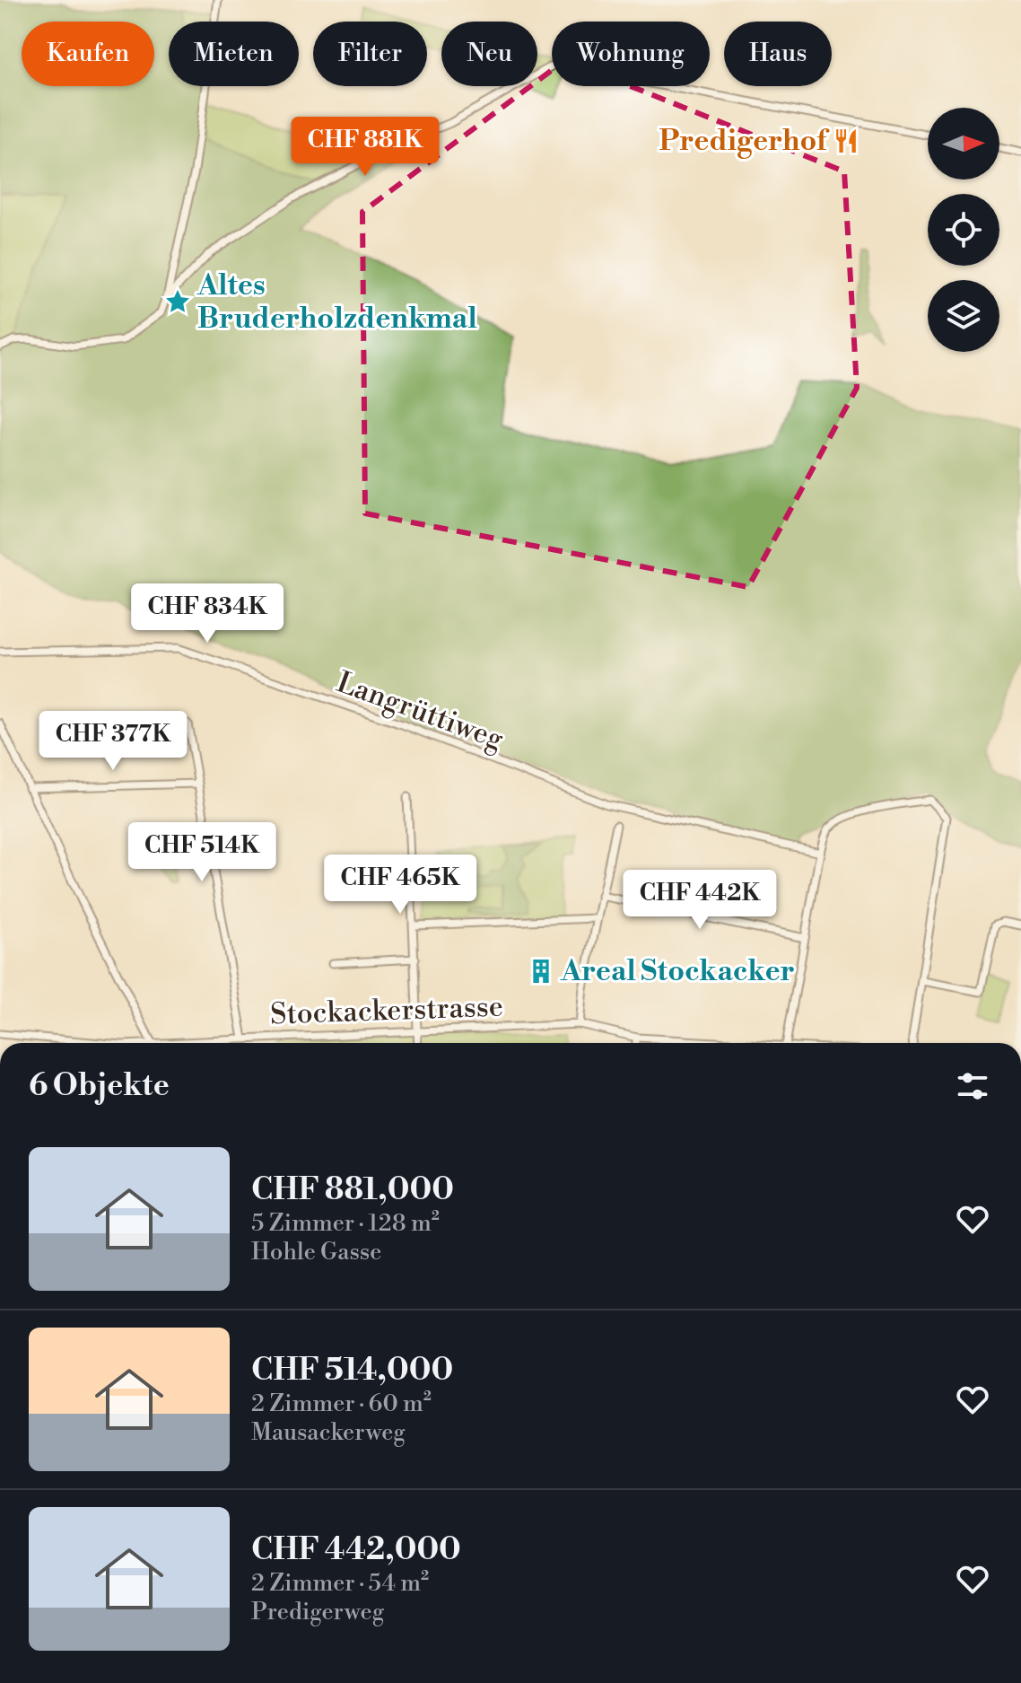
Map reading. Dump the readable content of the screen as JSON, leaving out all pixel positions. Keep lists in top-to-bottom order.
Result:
{
  "streets": {
    "street": ["Langrüttiweg", "Stockackerstrasse"]
  },
  "places": {
    "restaurant": ["Predigerhof"],
    "place": ["Altes Bruderholzdenkmal"],
    "building": ["Areal Stockacker"]
  },
  "north": "right",
  "page": {
    "chip": [
      "Kaufen",
      "Mieten",
      "Filter",
      "Neu",
      "Wohnung",
      "Haus"
    ],
    "price": [
      "CHF 881K",
      "CHF 834K",
      "CHF 377K",
      "CHF 514K",
      "CHF 465K",
      "CHF 442K"
    ],
    "heading": "6 Objekte",
    "list": [
      {
        "name": "CHF 881,000",
        "note": "5 Zimmer · 128 m² · Hohle Gasse"
      },
      {
        "name": "CHF 514,000",
        "note": "2 Zimmer · 60 m² · Mausackerweg"
      },
      {
        "name": "CHF 442,000",
        "note": "2 Zimmer · 54 m² · Predigerweg"
      }
    ]
  }
}
